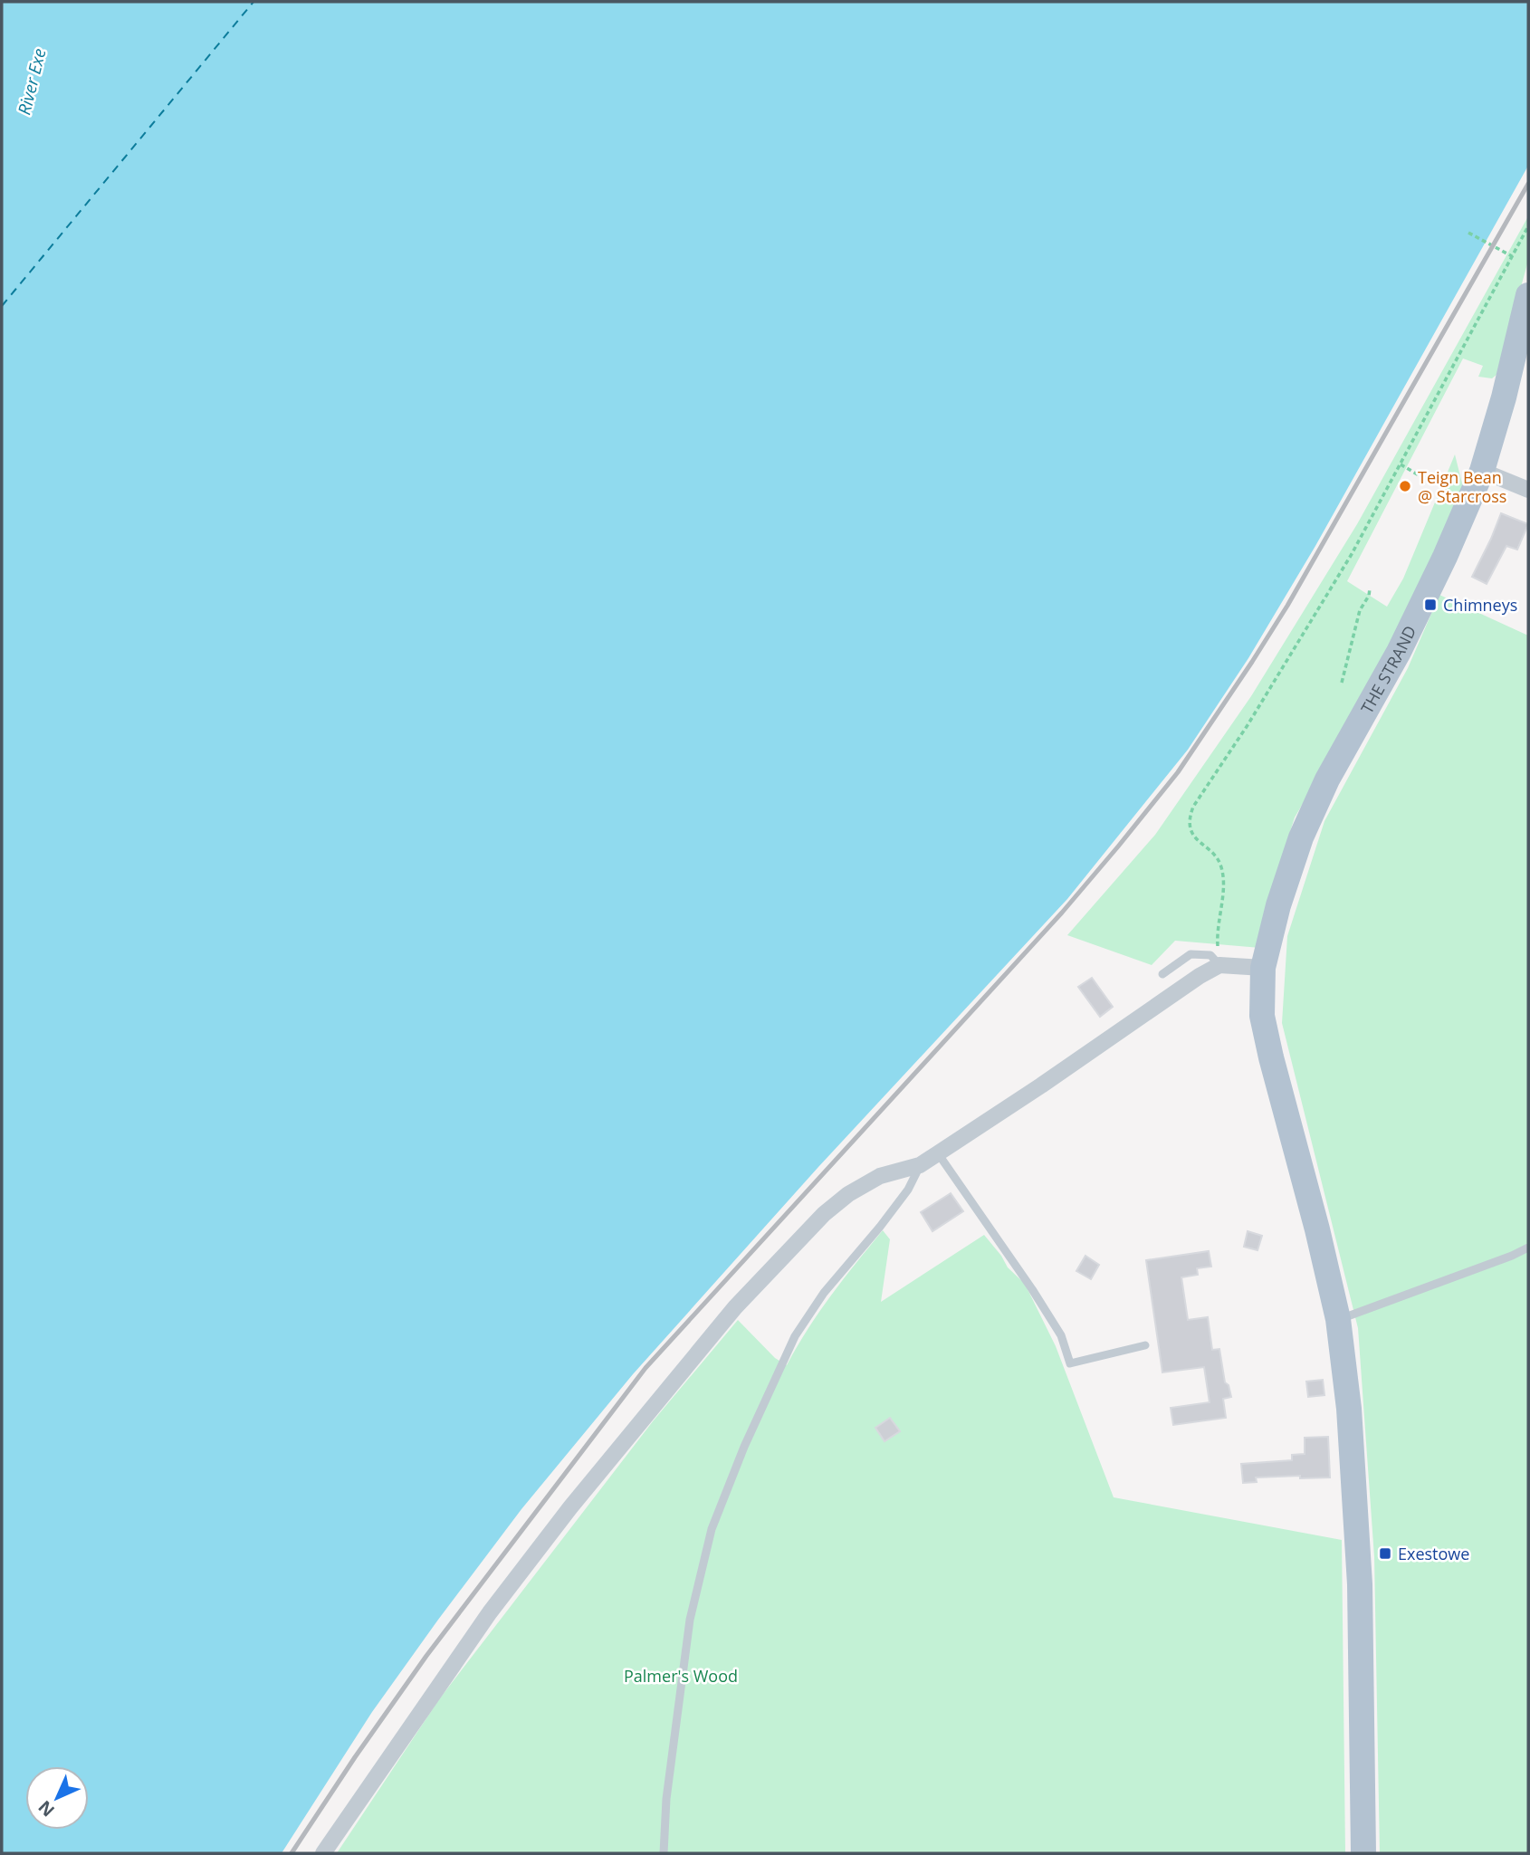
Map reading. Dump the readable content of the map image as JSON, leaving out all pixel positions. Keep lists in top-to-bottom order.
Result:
{
  "streets": {
    "main road": ["THE STRAND"]
  },
  "water": ["River Exe"],
  "parks": ["Palmer's Wood"],
  "places": {
    "other": ["Teign Bean @ Starcross"],
    "transit": ["Chimneys", "Exestowe"]
  },
  "north": "bottom left"
}
